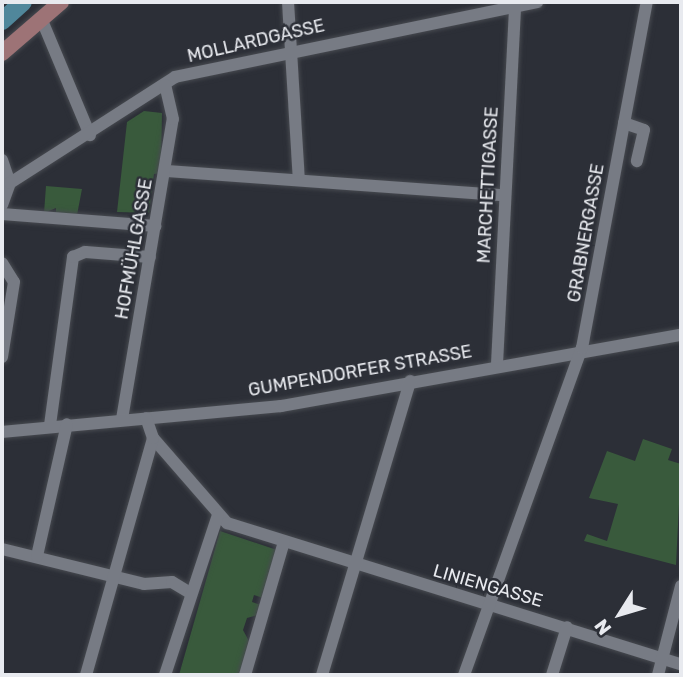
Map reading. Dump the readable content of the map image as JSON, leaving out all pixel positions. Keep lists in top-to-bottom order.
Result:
{
  "streets": {
    "street": [
      "MOLLARDGASSE",
      "MARCHETTIGASSE",
      "GRABNERGASSE",
      "HOFMÜHLGASSE",
      "GUMPENDORFER STRASSE",
      "LINIENGASSE"
    ]
  },
  "crossings": [
    ["MOLLARDGASSE", "MARCHETTIGASSE"],
    ["MOLLARDGASSE", "HOFMÜHLGASSE"],
    ["MARCHETTIGASSE", "GUMPENDORFER STRASSE"],
    ["GRABNERGASSE", "GUMPENDORFER STRASSE"],
    ["GRABNERGASSE", "LINIENGASSE"],
    ["HOFMÜHLGASSE", "GUMPENDORFER STRASSE"]
  ],
  "north": "bottom left"
}
